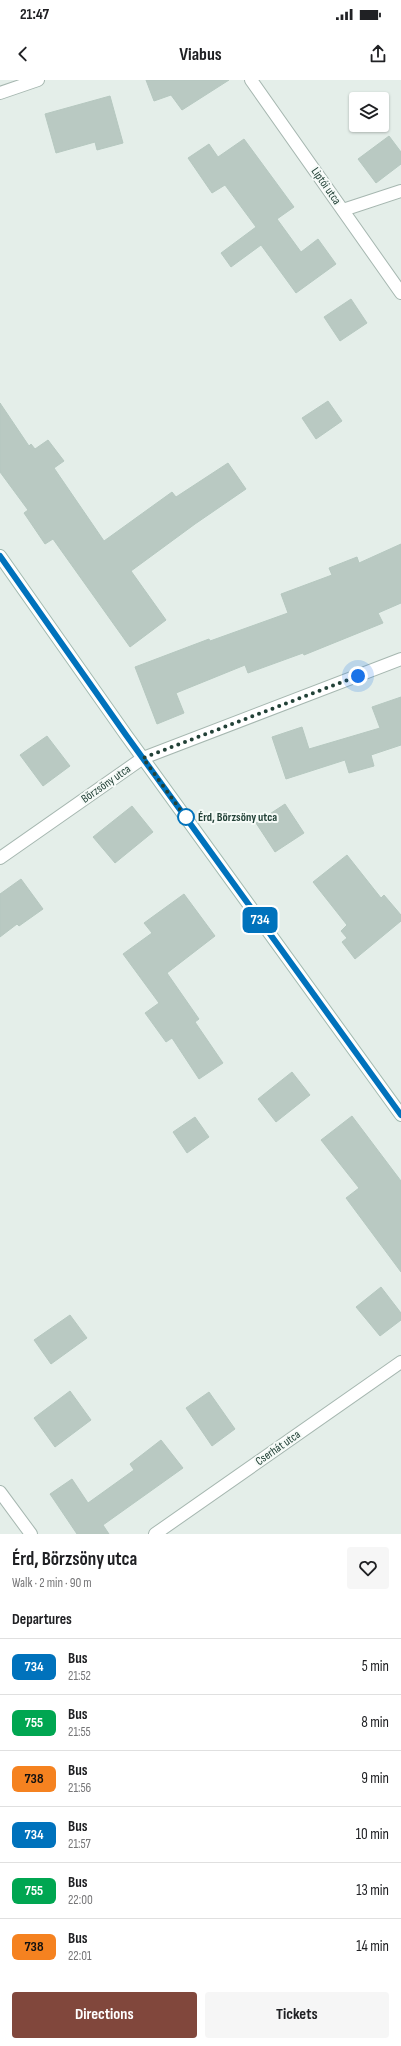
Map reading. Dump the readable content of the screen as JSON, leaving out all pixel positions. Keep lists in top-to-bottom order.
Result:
{
  "streets": {
    "street": ["Liptói utca", "Börzsöny utca", "Cserhát utca"]
  },
  "places": ["Érd, Börzsöny utca"],
  "lines": ["bus line 734"],
  "page": {
    "status": "21:47",
    "header": "Viabus",
    "on_map": "734",
    "heading": [
      ["Érd, Börzsöny utca", "Walk · 2 min · 90 m"],
      "Departures"
    ],
    "list": [
      {
        "mark": "734",
        "name": "Bus",
        "note": "21:52",
        "value": "5 min"
      },
      {
        "mark": "755",
        "name": "Bus",
        "note": "21:55",
        "value": "8 min"
      },
      {
        "mark": "738",
        "name": "Bus",
        "note": "21:56",
        "value": "9 min"
      },
      {
        "mark": "734",
        "name": "Bus",
        "note": "21:57",
        "value": "10 min"
      },
      {
        "mark": "755",
        "name": "Bus",
        "note": "22:00",
        "value": "13 min"
      },
      {
        "mark": "738",
        "name": "Bus",
        "note": "22:01",
        "value": "14 min"
      }
    ],
    "buttons": ["Directions", "Tickets"]
  }
}
